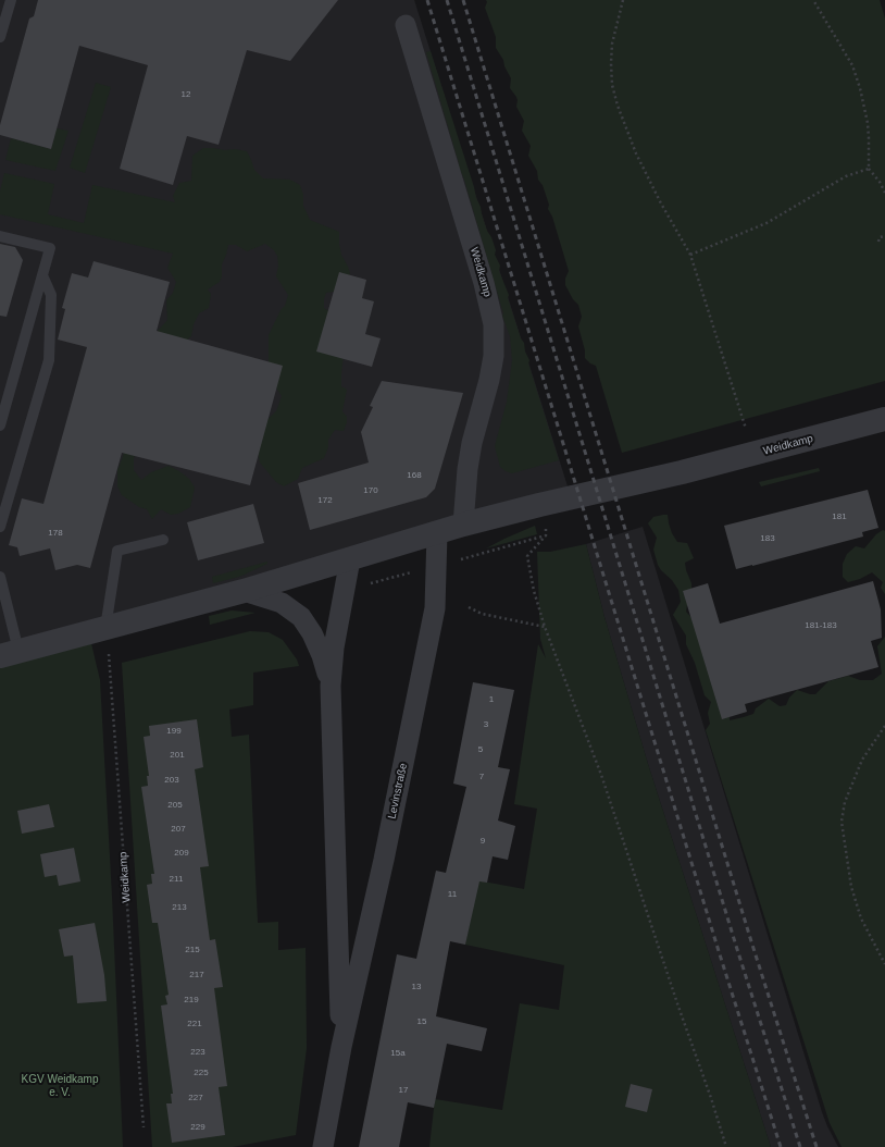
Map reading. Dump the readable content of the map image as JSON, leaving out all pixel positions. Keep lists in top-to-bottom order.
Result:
{
  "streets": {
    "street": ["Weidkamp", "Levinstraße"]
  },
  "crossings": [
    ["Weidkamp", "Levinstraße"]
  ],
  "parks": ["KGV Weidkamp e. V."],
  "house_numbers": [
    "12",
    "168",
    "170",
    "172",
    "181",
    "178",
    "183",
    "181-183",
    "1",
    "3",
    "199",
    "5",
    "201",
    "7",
    "203",
    "205",
    "207",
    "9",
    "209",
    "211",
    "11",
    "213",
    "215",
    "217",
    "13",
    "219",
    "15",
    "221",
    "223",
    "15a",
    "225",
    "17",
    "227",
    "229"
  ]
}
